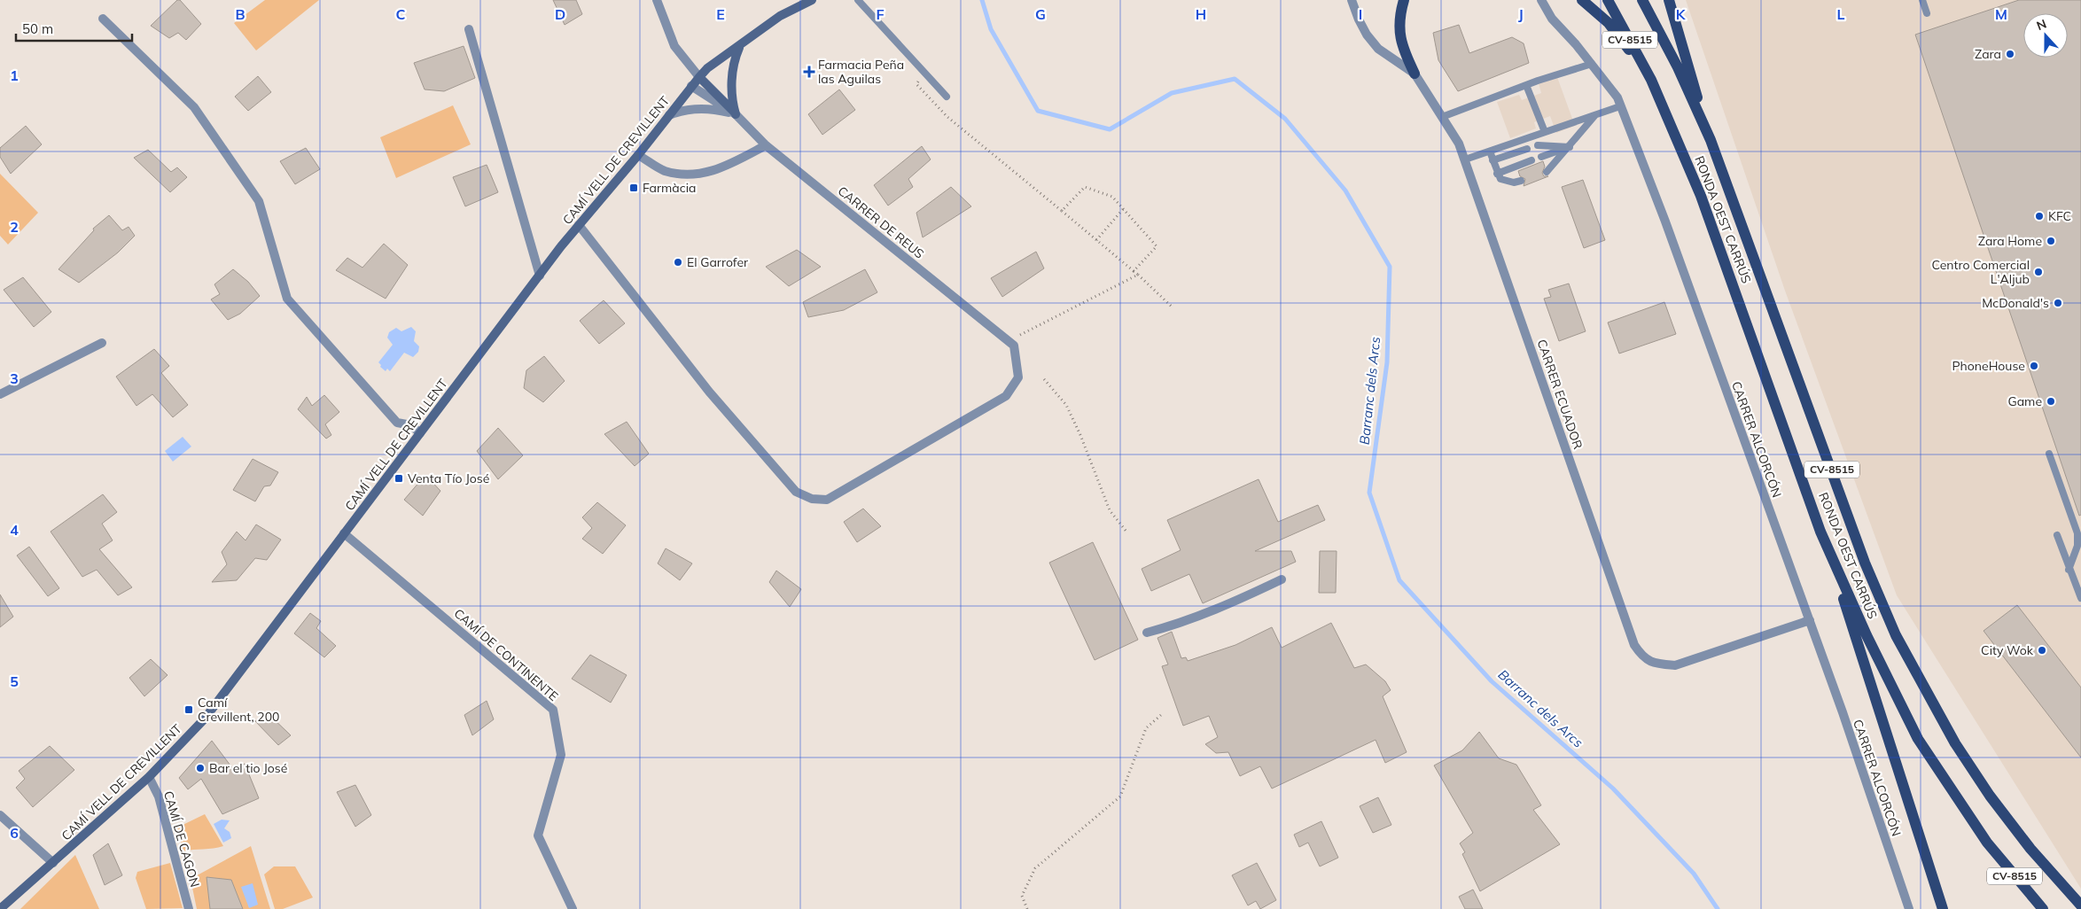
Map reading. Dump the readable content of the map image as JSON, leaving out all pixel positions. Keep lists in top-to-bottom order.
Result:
{
  "streets": {
    "main road": ["CV-8515", "RONDA OEST CARRÚS"],
    "street": [
      "CAMÍ VELL DE CREVILLENT",
      "CARRER DE REUS",
      "CARRER ECUADOR",
      "CARRER ALCORCÓN",
      "CAMÍ DE CONTINENTE",
      "CAMÍ DE CAGON"
    ]
  },
  "crossings": [
    ["CAMÍ VELL DE CREVILLENT", "CARRER DE REUS"],
    ["CAMÍ VELL DE CREVILLENT", "CAMÍ DE CONTINENTE"],
    ["CAMÍ VELL DE CREVILLENT", "CAMÍ DE CAGON"],
    ["CARRER ECUADOR", "CARRER ALCORCÓN"]
  ],
  "water": ["Barranc dels Arcs"],
  "places": {
    "other": [
      "Zara",
      "KFC",
      "Zara Home",
      "El Garrofer",
      "Centro Comercial L'Aljub",
      "McDonald's",
      "PhoneHouse",
      "Game",
      "City Wok",
      "Bar el tio José"
    ],
    "health": ["Farmacia Peña las Aguilas"],
    "transit": ["Farmàcia", "Venta Tío José", "Camí Crevillent, 200"]
  },
  "scale_bar": "50 m",
  "north": "top",
  "grid": {
    "columns": [
      "B",
      "C",
      "D",
      "E",
      "F",
      "G",
      "H",
      "I",
      "J",
      "K",
      "L",
      "M"
    ],
    "rows": [
      "1",
      "2",
      "3",
      "4",
      "5",
      "6"
    ]
  }
}
